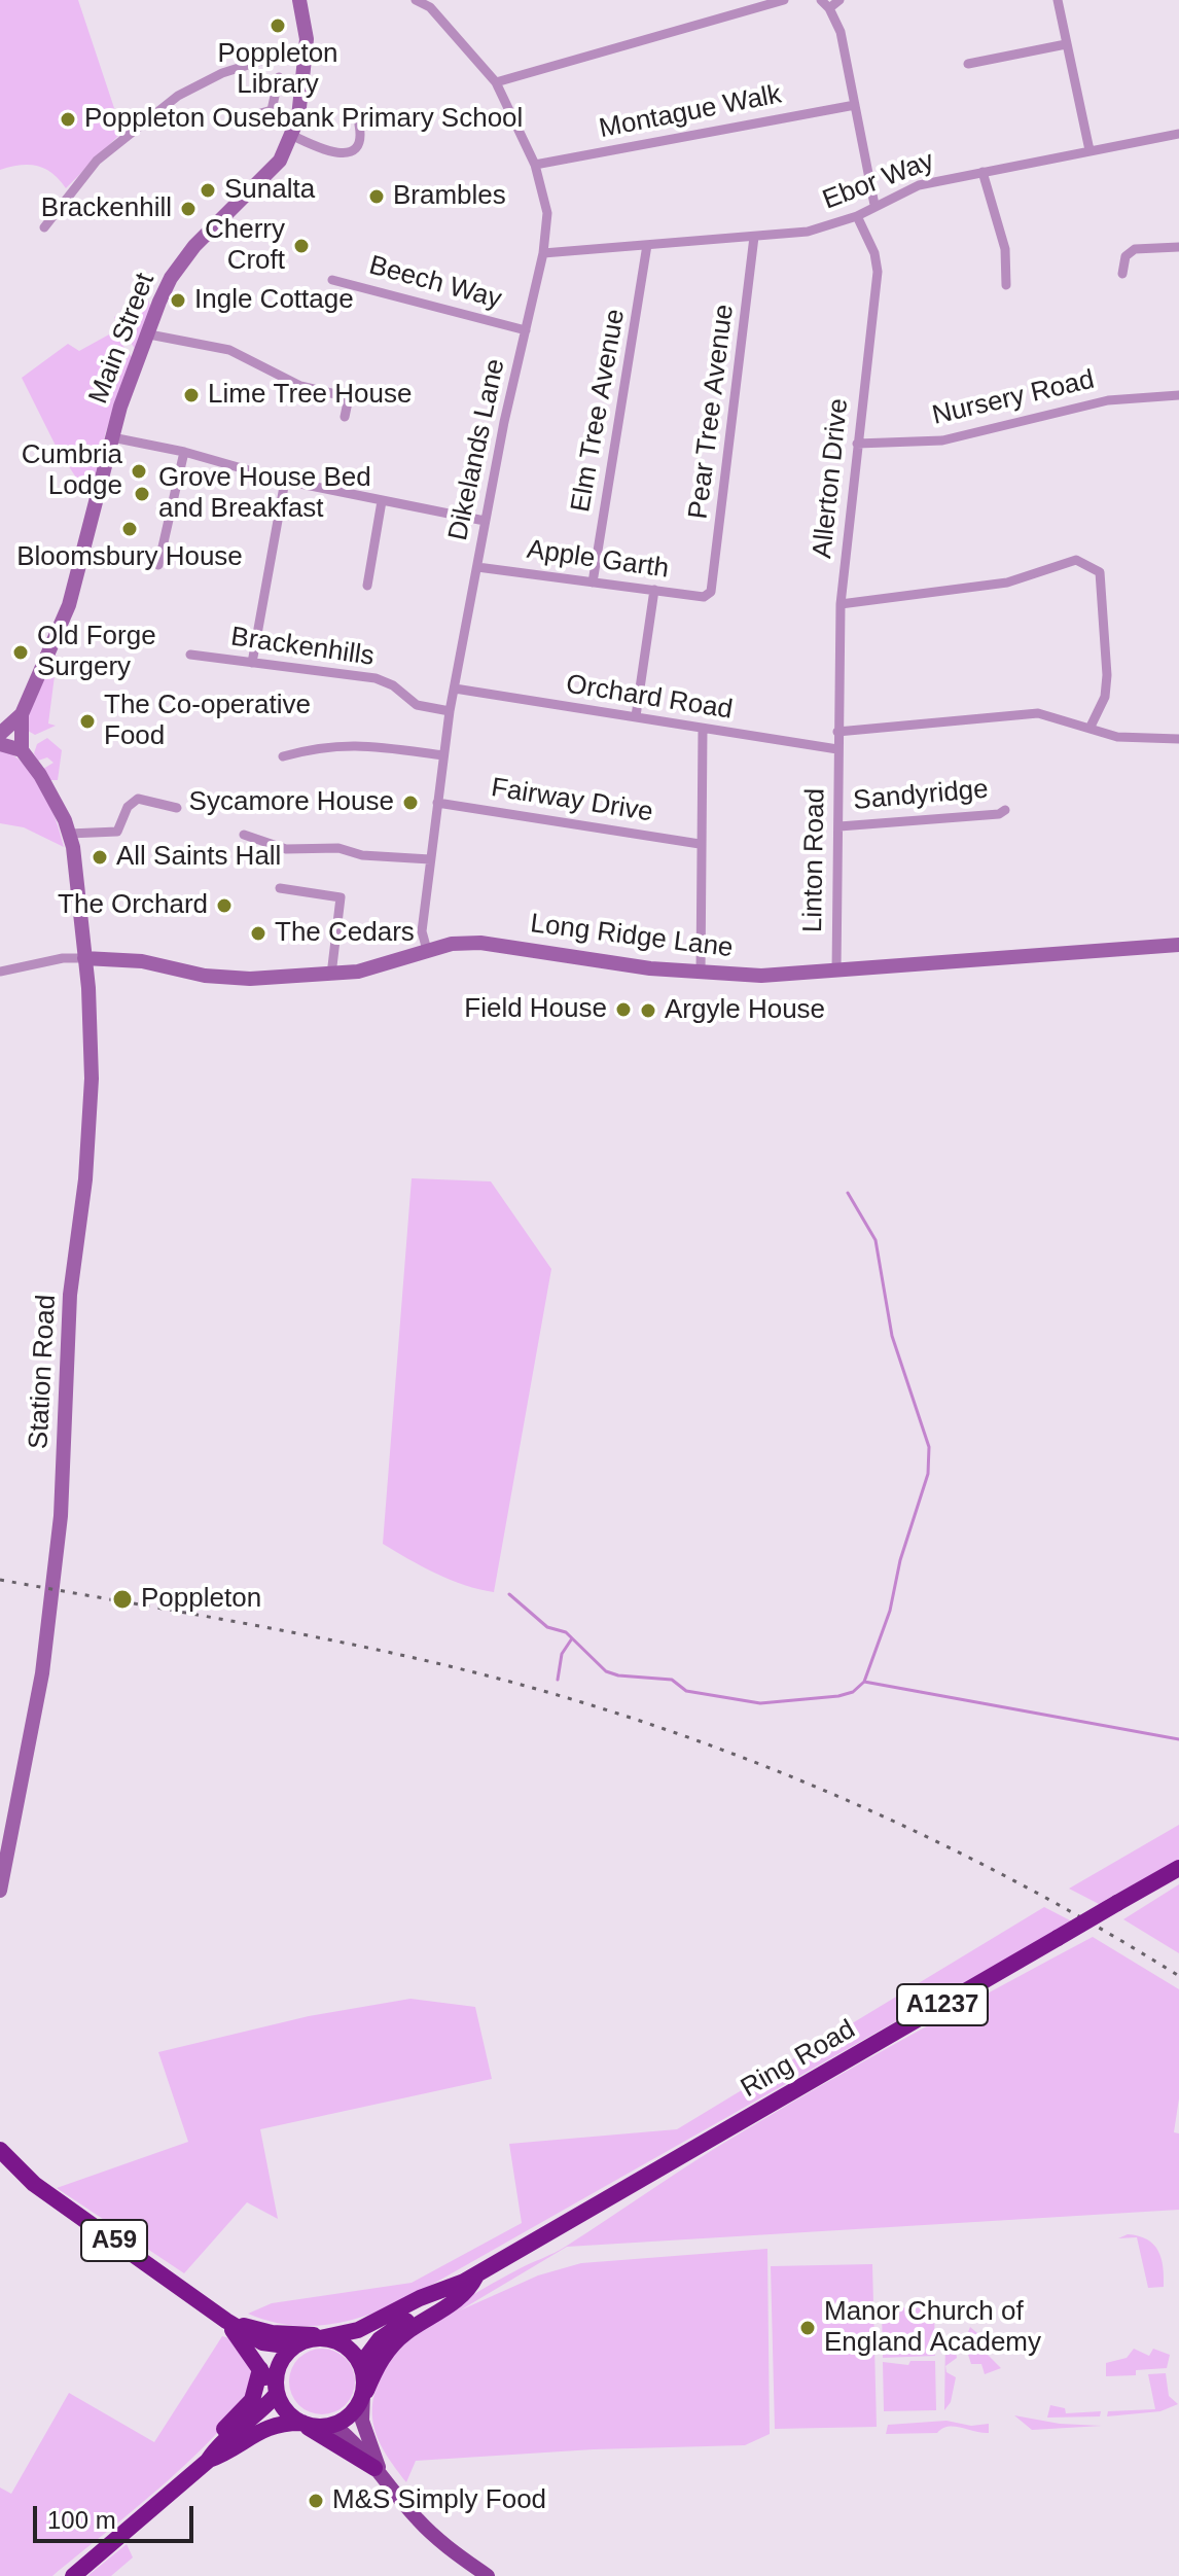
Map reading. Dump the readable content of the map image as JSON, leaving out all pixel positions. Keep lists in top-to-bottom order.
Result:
{
  "streets": {
    "highway": ["A1237", "Ring Road", "A59"],
    "street": [
      "Montague Walk",
      "Ebor Way",
      "Beech Way",
      "Main Street",
      "Nursery Road",
      "Elm Tree Avenue",
      "Pear Tree Avenue",
      "Dikelands Lane",
      "Allerton Drive",
      "Apple Garth",
      "Brackenhills",
      "Orchard Road",
      "Sandyridge",
      "Fairway Drive",
      "Linton Road",
      "Long Ridge Lane",
      "Station Road"
    ]
  },
  "crossings": [
    ["Montague Walk", "Dikelands Lane"],
    ["Ebor Way", "Elm Tree Avenue"],
    ["Ebor Way", "Pear Tree Avenue"],
    ["Ebor Way", "Dikelands Lane"],
    ["Ebor Way", "Allerton Drive"],
    ["Beech Way", "Dikelands Lane"],
    ["Nursery Road", "Allerton Drive"],
    ["Elm Tree Avenue", "Apple Garth"],
    ["Pear Tree Avenue", "Apple Garth"],
    ["Dikelands Lane", "Apple Garth"],
    ["Dikelands Lane", "Brackenhills"],
    ["Dikelands Lane", "Orchard Road"],
    ["Dikelands Lane", "Fairway Drive"],
    ["Dikelands Lane", "Long Ridge Lane"],
    ["Allerton Drive", "Orchard Road"],
    ["Allerton Drive", "Linton Road"],
    ["Orchard Road", "Linton Road"],
    ["Sandyridge", "Linton Road"],
    ["Linton Road", "Long Ridge Lane"],
    ["Long Ridge Lane", "Station Road"],
    ["Ring Road", "A59"]
  ],
  "places": [
    "Poppleton Library",
    "Poppleton Ousebank Primary School",
    "Sunalta",
    "Brambles",
    "Brackenhill",
    "Cherry Croft",
    "Ingle Cottage",
    "Lime Tree House",
    "Cumbria Lodge",
    "Grove House Bed and Breakfast",
    "Bloomsbury House",
    "Old Forge Surgery",
    "The Co-operative Food",
    "Sycamore House",
    "All Saints Hall",
    "The Orchard",
    "The Cedars",
    "Field House",
    "Argyle House",
    "Poppleton",
    "Manor Church of England Academy",
    "M&S Simply Food"
  ],
  "scale_bar": "100 m"
}
